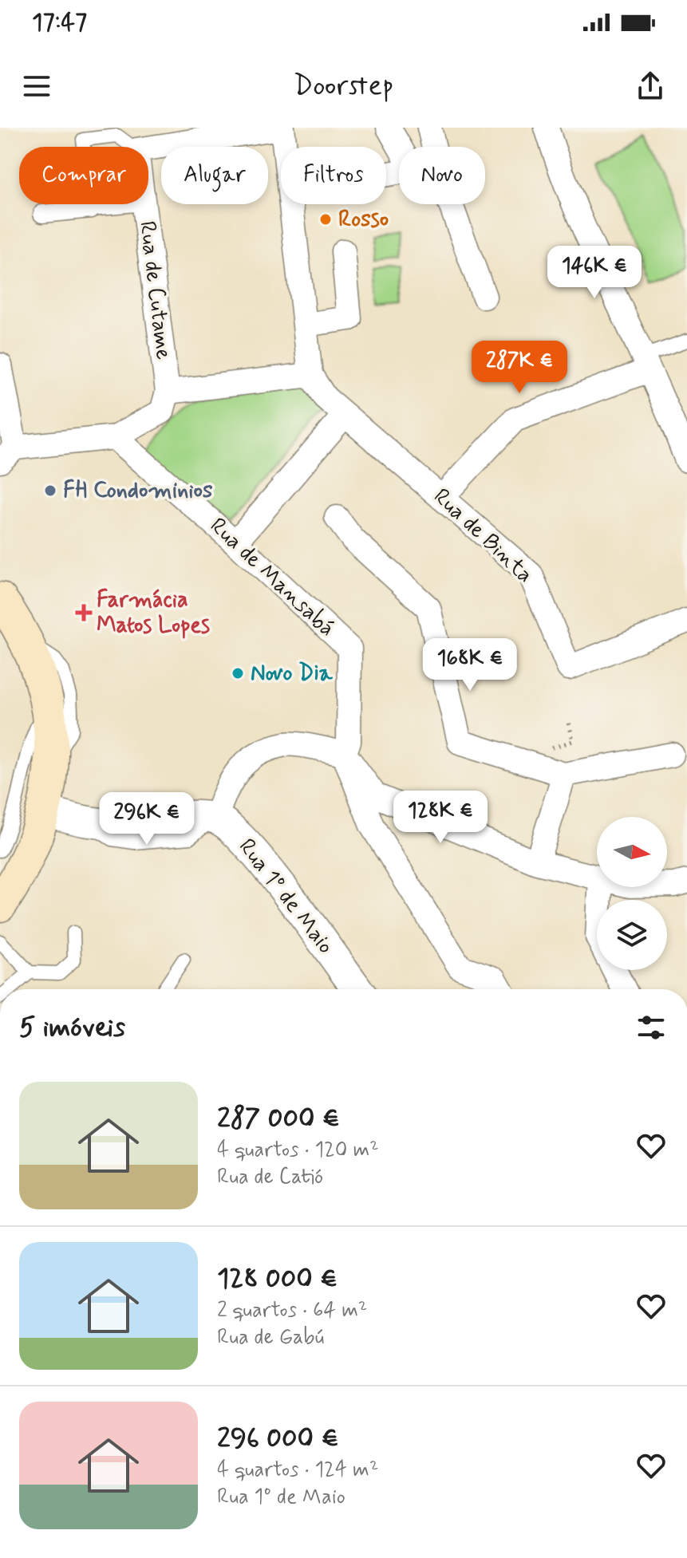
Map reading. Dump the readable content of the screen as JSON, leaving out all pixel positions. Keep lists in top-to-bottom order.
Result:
{
  "streets": {
    "street": [
      "Rua de Cutame",
      "Rua de Binta",
      "Rua de Mansabá",
      "Rua 1º de Maio"
    ]
  },
  "places": {
    "other": ["Rosso", "FH Condominios", "Novo Dia"],
    "health": ["Farmácia Matos Lopes"]
  },
  "north": "right",
  "page": {
    "status": "17:47",
    "header": "Doorstep",
    "chip": [
      "Comprar",
      "Alugar",
      "Filtros",
      "Novo"
    ],
    "price": [
      "146K €",
      "287K €",
      "168K €",
      "128K €",
      "296K €"
    ],
    "heading": "5 imóveis",
    "list": [
      {
        "name": "287 000 €",
        "note": "4 quartos · 120 m² · Rua de Catió"
      },
      {
        "name": "128 000 €",
        "note": "2 quartos · 64 m² · Rua de Gabú"
      },
      {
        "name": "296 000 €",
        "note": "4 quartos · 124 m² · Rua 1º de Maio"
      }
    ]
  }
}
